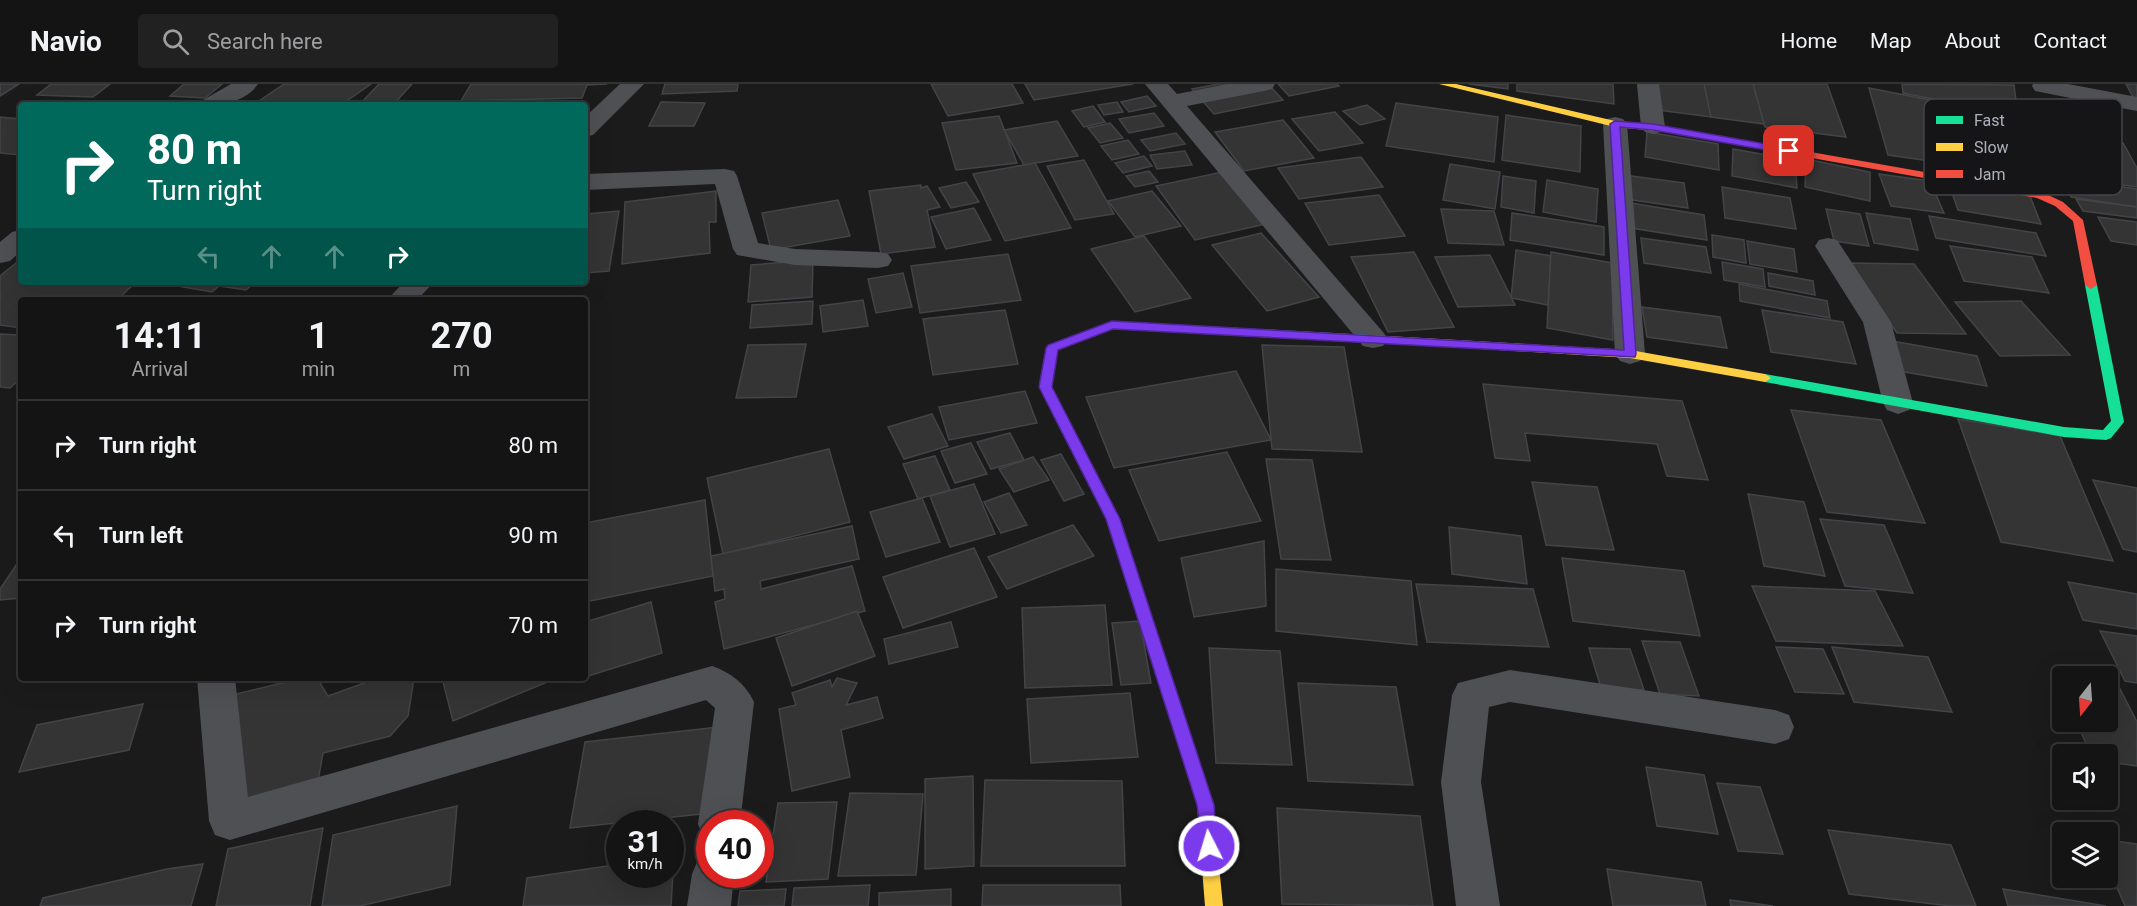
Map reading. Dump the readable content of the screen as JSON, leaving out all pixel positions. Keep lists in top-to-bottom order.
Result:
{
  "legend": ["Fast", "Slow", "Jam"],
  "north": "bottom",
  "page": {
    "header": "Navio",
    "search": "Search here",
    "nav": [
      "Home",
      "Map",
      "About",
      "Contact"
    ],
    "turn": ["80 m", "Turn right"],
    "eta": [
      "14:11",
      "Arrival",
      "1",
      "min",
      "270",
      "m"
    ],
    "list": [
      {
        "name": "Turn right",
        "value": "80 m"
      },
      {
        "name": "Turn left",
        "value": "90 m"
      },
      {
        "name": "Turn right",
        "value": "70 m"
      }
    ],
    "speed": "31 km/h",
    "limit": "40"
  }
}
